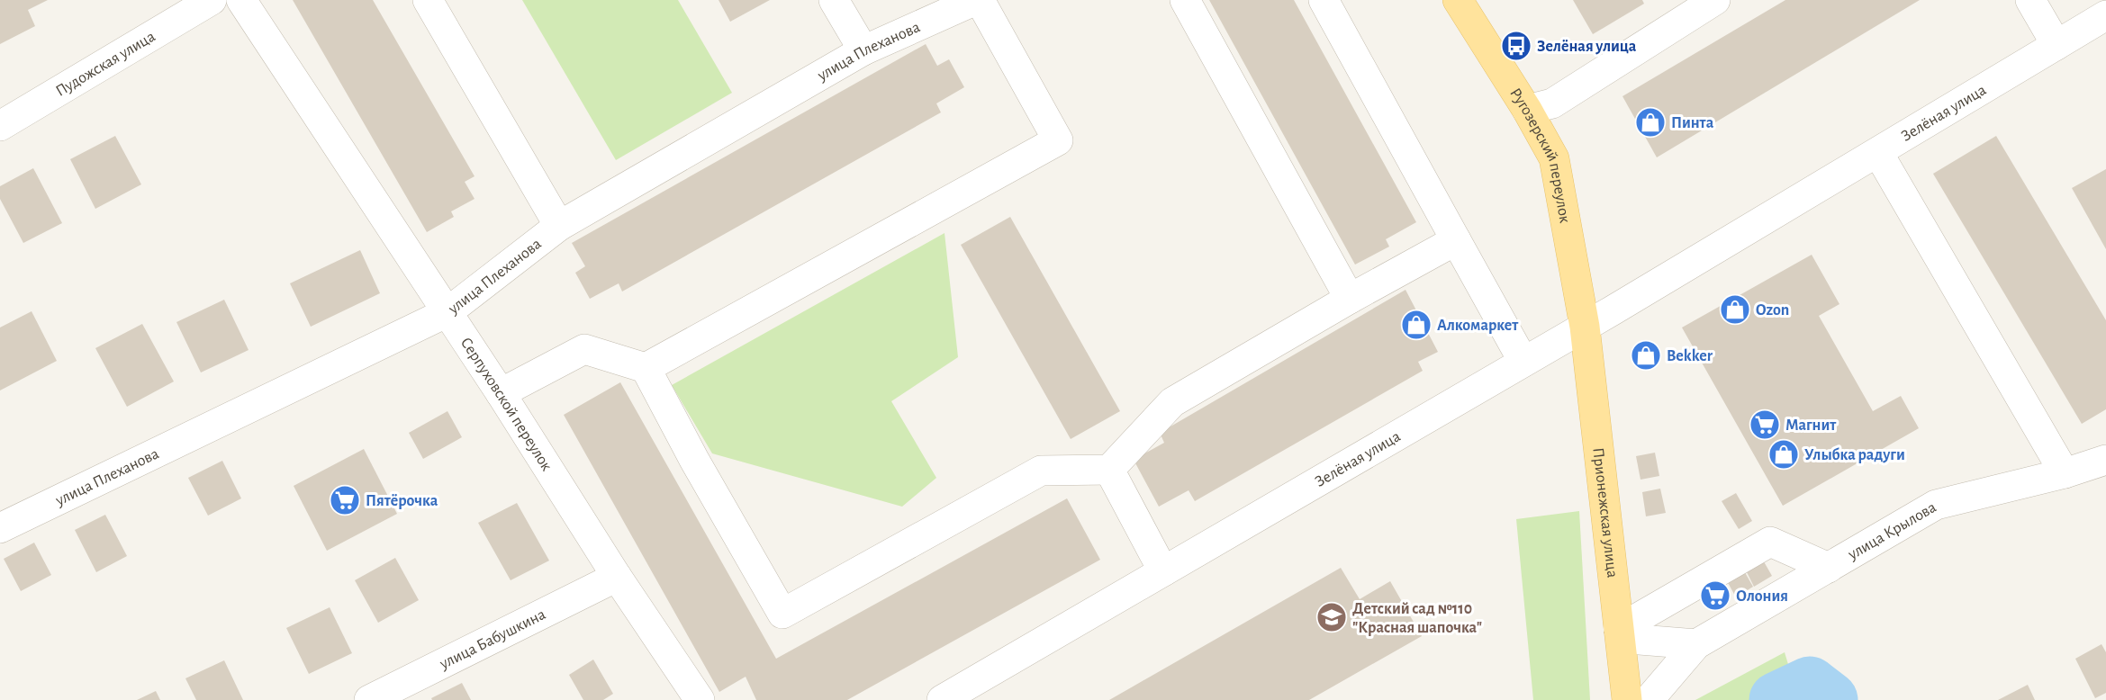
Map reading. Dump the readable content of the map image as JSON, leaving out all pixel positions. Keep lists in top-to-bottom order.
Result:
{
  "streets": {
    "main road": ["Ругозерский переулок", "Прионежская улица"],
    "street": [
      "улица Плеханова",
      "Пудожская улица",
      "Зелёная улица",
      "Серпуховской переулок",
      "улица Крылова",
      "улица Бабушкина"
    ]
  },
  "crossings": [
    ["улица Плеханова", "Серпуховской переулок"],
    ["Зелёная улица", "Ругозерский переулок"],
    ["Зелёная улица", "Прионежская улица"],
    ["Ругозерский переулок", "Прионежская улица"],
    ["Серпуховской переулок", "улица Бабушкина"]
  ],
  "places": {
    "bus stop": ["Зелёная улица"],
    "shop": [
      "Пинта",
      "Ozon",
      "Алкомаркет",
      "Bekker",
      "Улыбка радуги"
    ],
    "supermarket": ["Магнит", "Пятёрочка", "Олония"],
    "school or university": ["Детский сад №110 \"Красная шапочка\""]
  }
}
